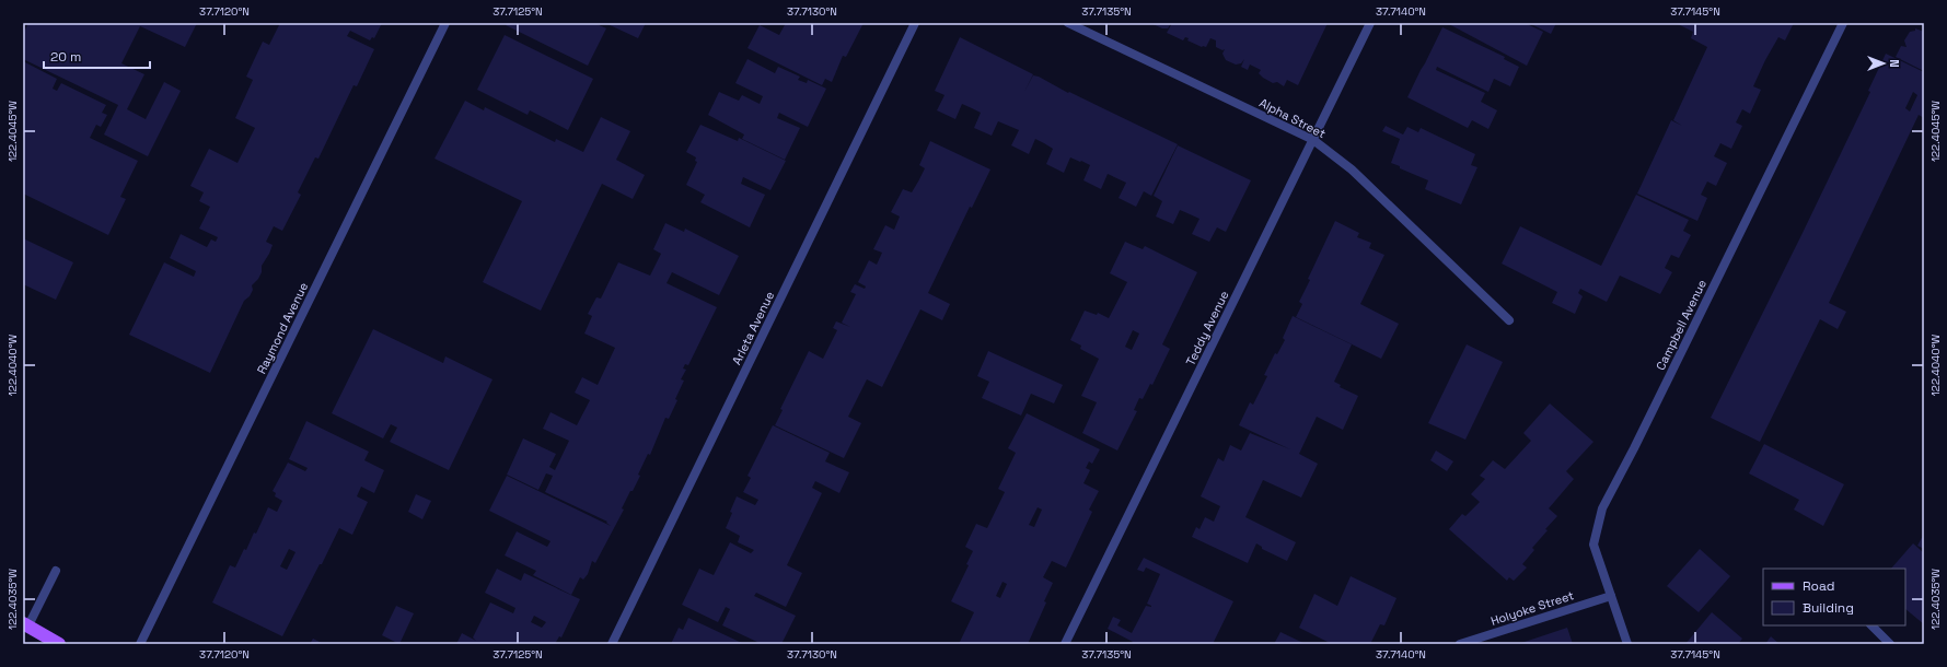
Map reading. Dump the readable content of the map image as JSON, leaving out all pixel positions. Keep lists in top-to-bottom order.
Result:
{
  "streets": {
    "street": [
      "Alpha Street",
      "Campbell Avenue",
      "Raymond Avenue",
      "Arleta Avenue",
      "Teddy Avenue",
      "Holyoke Street"
    ]
  },
  "crossings": [
    ["Alpha Street", "Teddy Avenue"],
    ["Campbell Avenue", "Holyoke Street"]
  ],
  "legend": ["Road", "Building"],
  "scale_bar": "20 m",
  "north": "right",
  "coordinates": [
    "37.7120°N",
    "37.7125°N",
    "37.7130°N",
    "37.7135°N",
    "37.7140°N",
    "37.7145°N",
    "122.4045°W",
    "122.4040°W",
    "122.4035°W"
  ]
}
